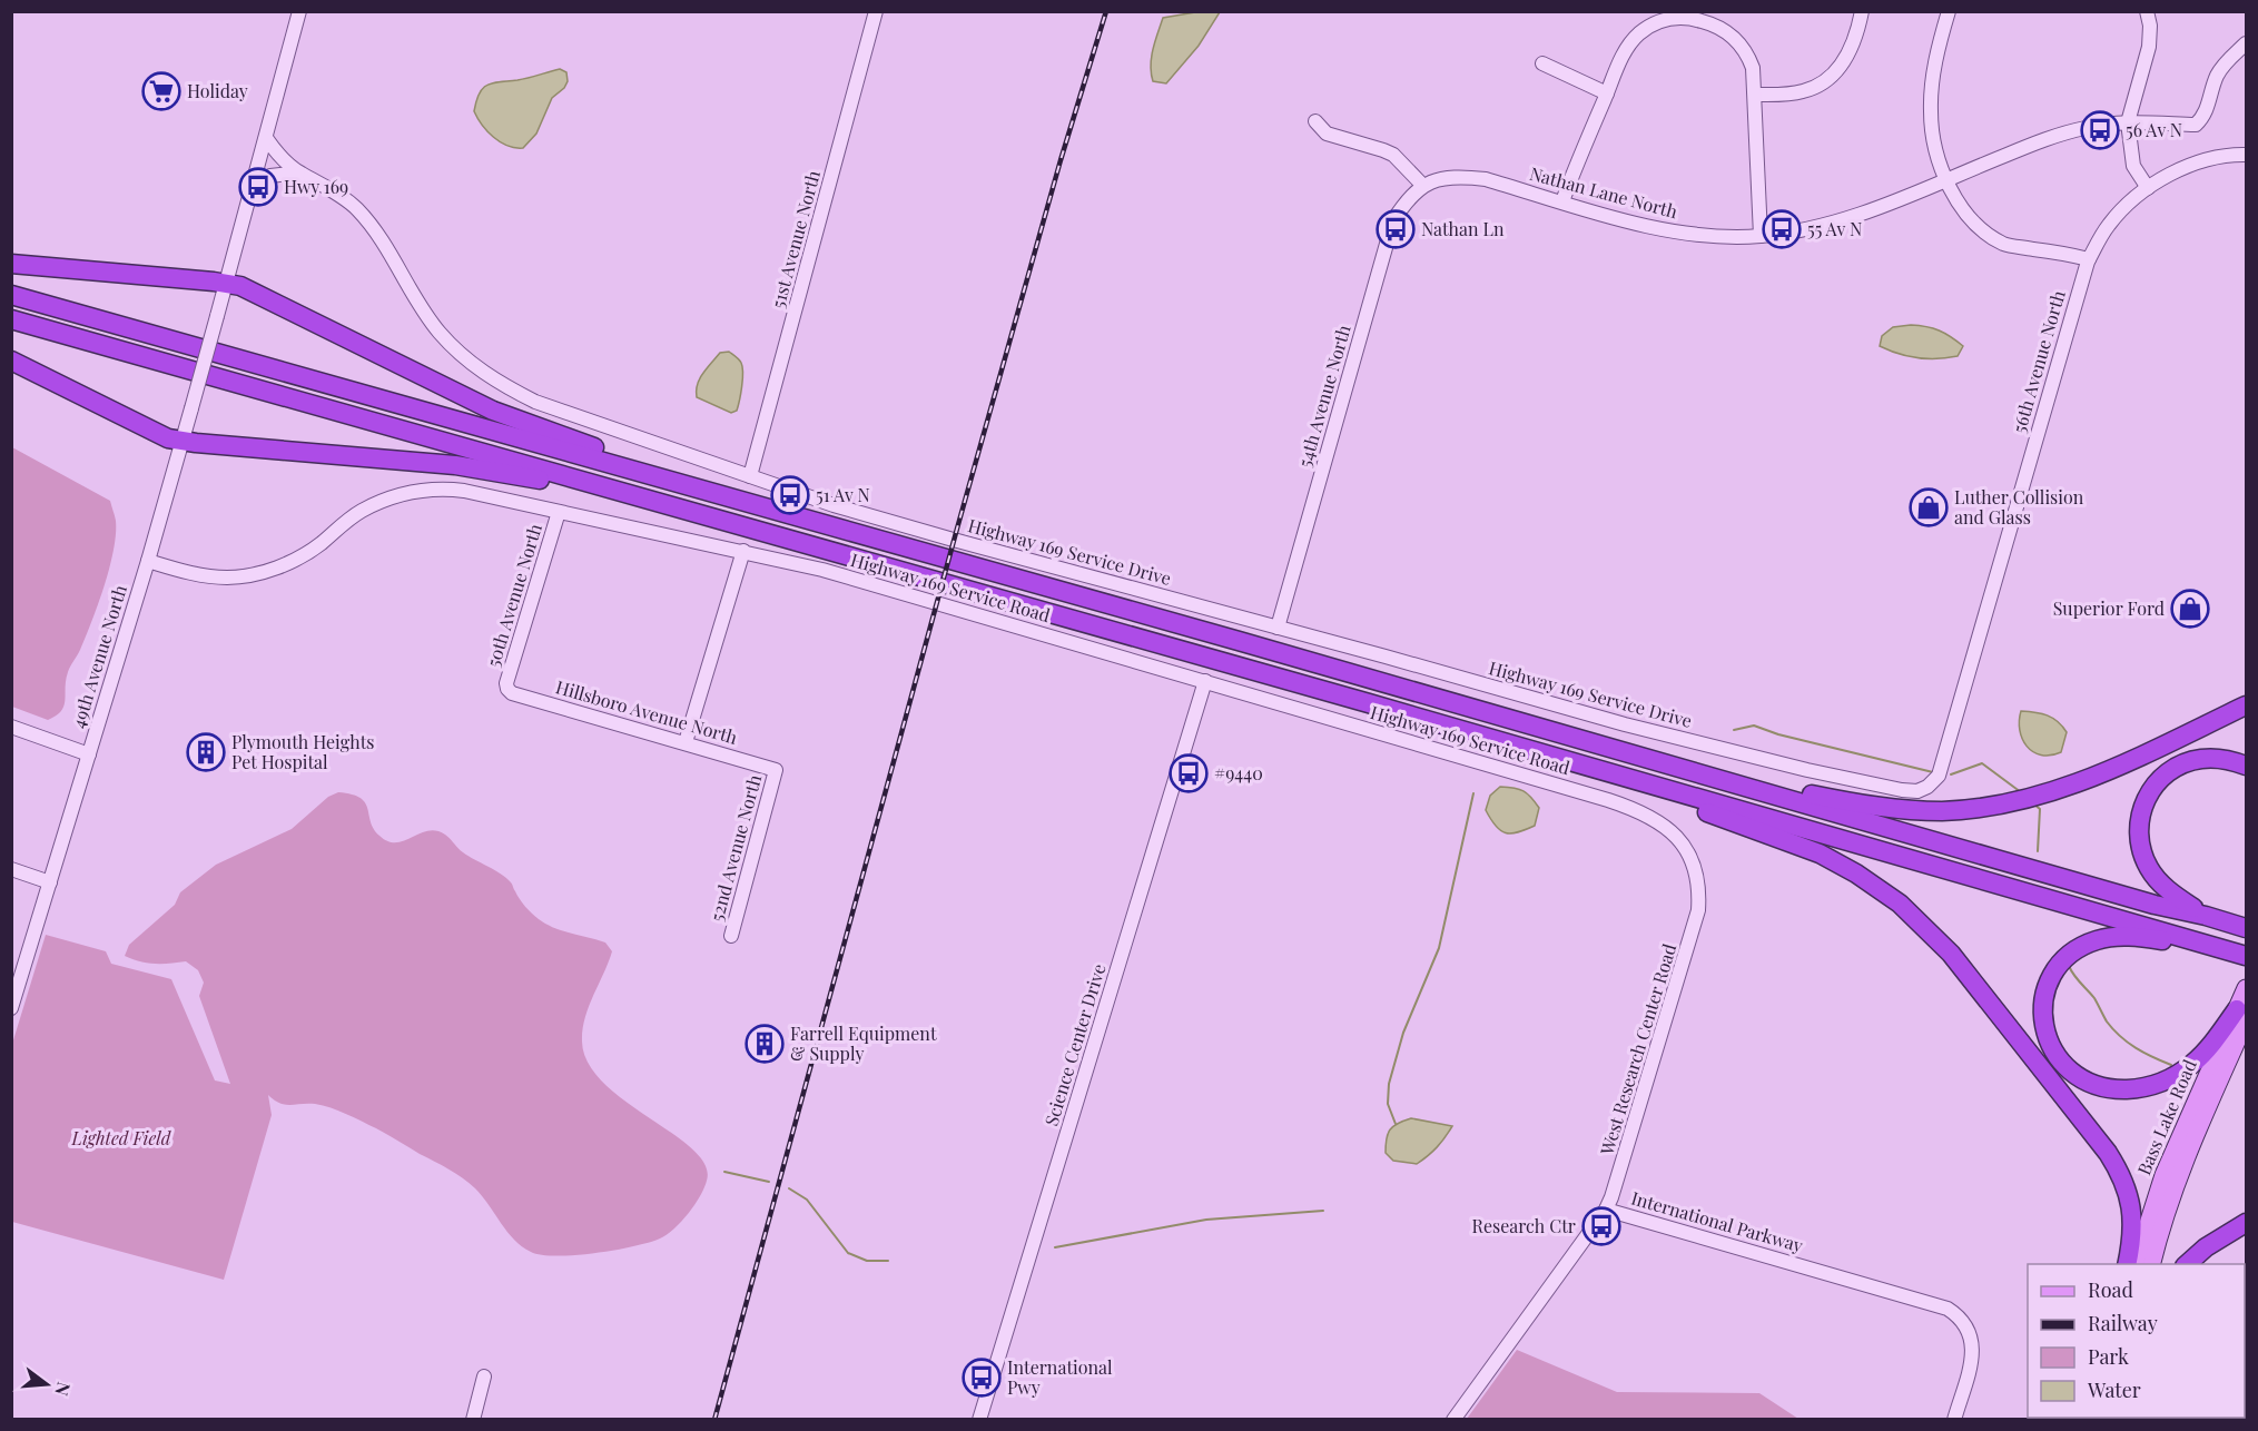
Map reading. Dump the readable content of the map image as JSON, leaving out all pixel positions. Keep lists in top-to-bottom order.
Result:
{
  "streets": {
    "main road": ["Bass Lake Road"],
    "street": [
      "Nathan Lane North",
      "51st Avenue North",
      "56th Avenue North",
      "54th Avenue North",
      "Highway 169 Service Drive",
      "Highway 169 Service Road",
      "50th Avenue North",
      "49th Avenue North",
      "Hillsboro Avenue North",
      "52nd Avenue North",
      "Science Center Drive",
      "West Research Center Road",
      "International Parkway"
    ]
  },
  "crossings": [
    ["Nathan Lane North", "54th Avenue North"],
    ["51st Avenue North", "Highway 169 Service Drive"],
    ["56th Avenue North", "Highway 169 Service Drive"],
    ["54th Avenue North", "Highway 169 Service Drive"],
    ["Highway 169 Service Drive", "49th Avenue North"],
    ["Highway 169 Service Road", "50th Avenue North"],
    ["Highway 169 Service Road", "49th Avenue North"],
    ["Highway 169 Service Road", "Science Center Drive"],
    ["Highway 169 Service Road", "West Research Center Road"],
    ["50th Avenue North", "Hillsboro Avenue North"],
    ["Hillsboro Avenue North", "52nd Avenue North"],
    ["West Research Center Road", "International Parkway"]
  ],
  "parks": ["Lighted Field"],
  "places": {
    "supermarket": ["Holiday"],
    "bus stop": [
      "56 Av N",
      "Hwy 169",
      "Nathan Ln",
      "55 Av N",
      "51 Av N",
      "#9440",
      "Research Ctr",
      "International Pwy"
    ],
    "shop": ["Luther Collision and Glass", "Superior Ford"],
    "building": ["Plymouth Heights Pet Hospital", "Farrell Equipment & Supply"]
  },
  "legend": [
    "Road",
    "Railway",
    "Park",
    "Water"
  ],
  "north": "right"
}
